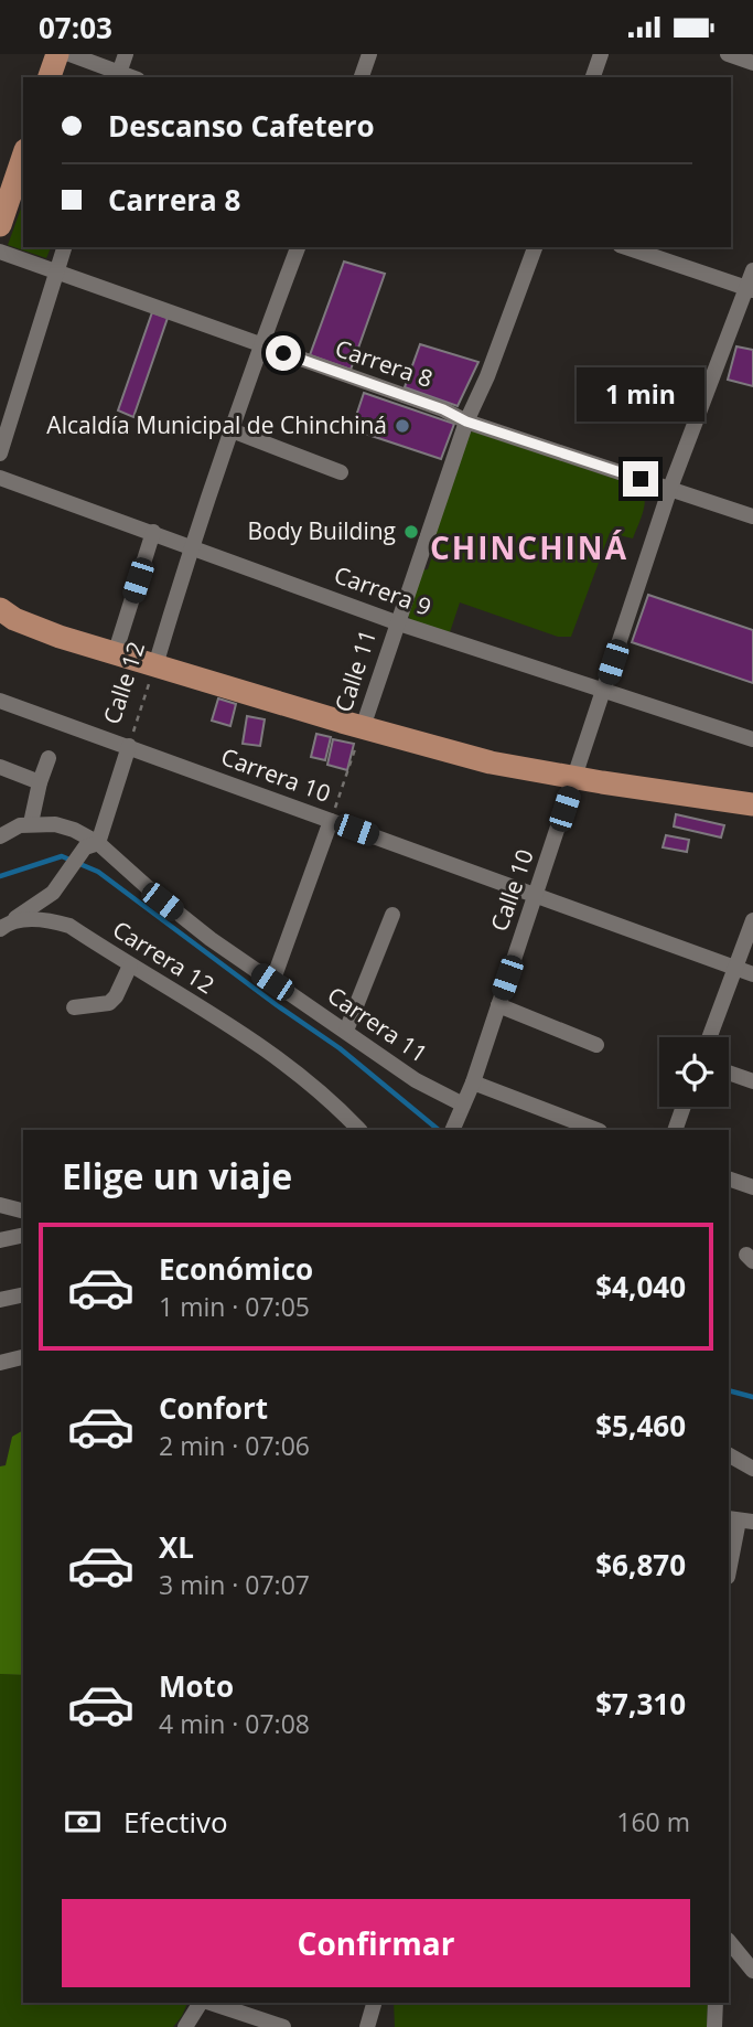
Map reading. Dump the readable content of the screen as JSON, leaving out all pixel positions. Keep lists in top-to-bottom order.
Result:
{
  "streets": {
    "street": [
      "Carrera 8",
      "Carrera 9",
      "Calle 11",
      "Calle 12",
      "Carrera 10",
      "Calle 10",
      "Carrera 12",
      "Carrera 11"
    ]
  },
  "crossings": [
    ["Carrera 8", "Calle 11"],
    ["Carrera 8", "Calle 12"],
    ["Carrera 8", "Calle 10"],
    ["Carrera 9", "Calle 11"],
    ["Carrera 9", "Calle 12"],
    ["Carrera 9", "Calle 10"],
    ["Calle 11", "Carrera 10"],
    ["Calle 12", "Carrera 10"],
    ["Calle 12", "Carrera 12"],
    ["Calle 12", "Carrera 11"],
    ["Carrera 10", "Calle 10"],
    ["Calle 10", "Carrera 11"]
  ],
  "districts": ["CHINCHINÁ"],
  "places": ["Alcaldía Municipal de Chinchiná", "Body Building"],
  "page": {
    "status": "07:03",
    "banner": ["Descanso Cafetero", "Carrera 8"],
    "bubble": "1 min",
    "heading": "Elige un viaje",
    "list": [
      {
        "name": "Económico",
        "note": "1 min · 07:05",
        "value": "$4,040"
      },
      {
        "name": "Confort",
        "note": "2 min · 07:06",
        "value": "$5,460"
      },
      {
        "name": "XL",
        "note": "3 min · 07:07",
        "value": "$6,870"
      },
      {
        "name": "Moto",
        "note": "4 min · 07:08",
        "value": "$7,310"
      }
    ],
    "pay": ["Efectivo", "160 m"],
    "buttons": "Confirmar"
  }
}
